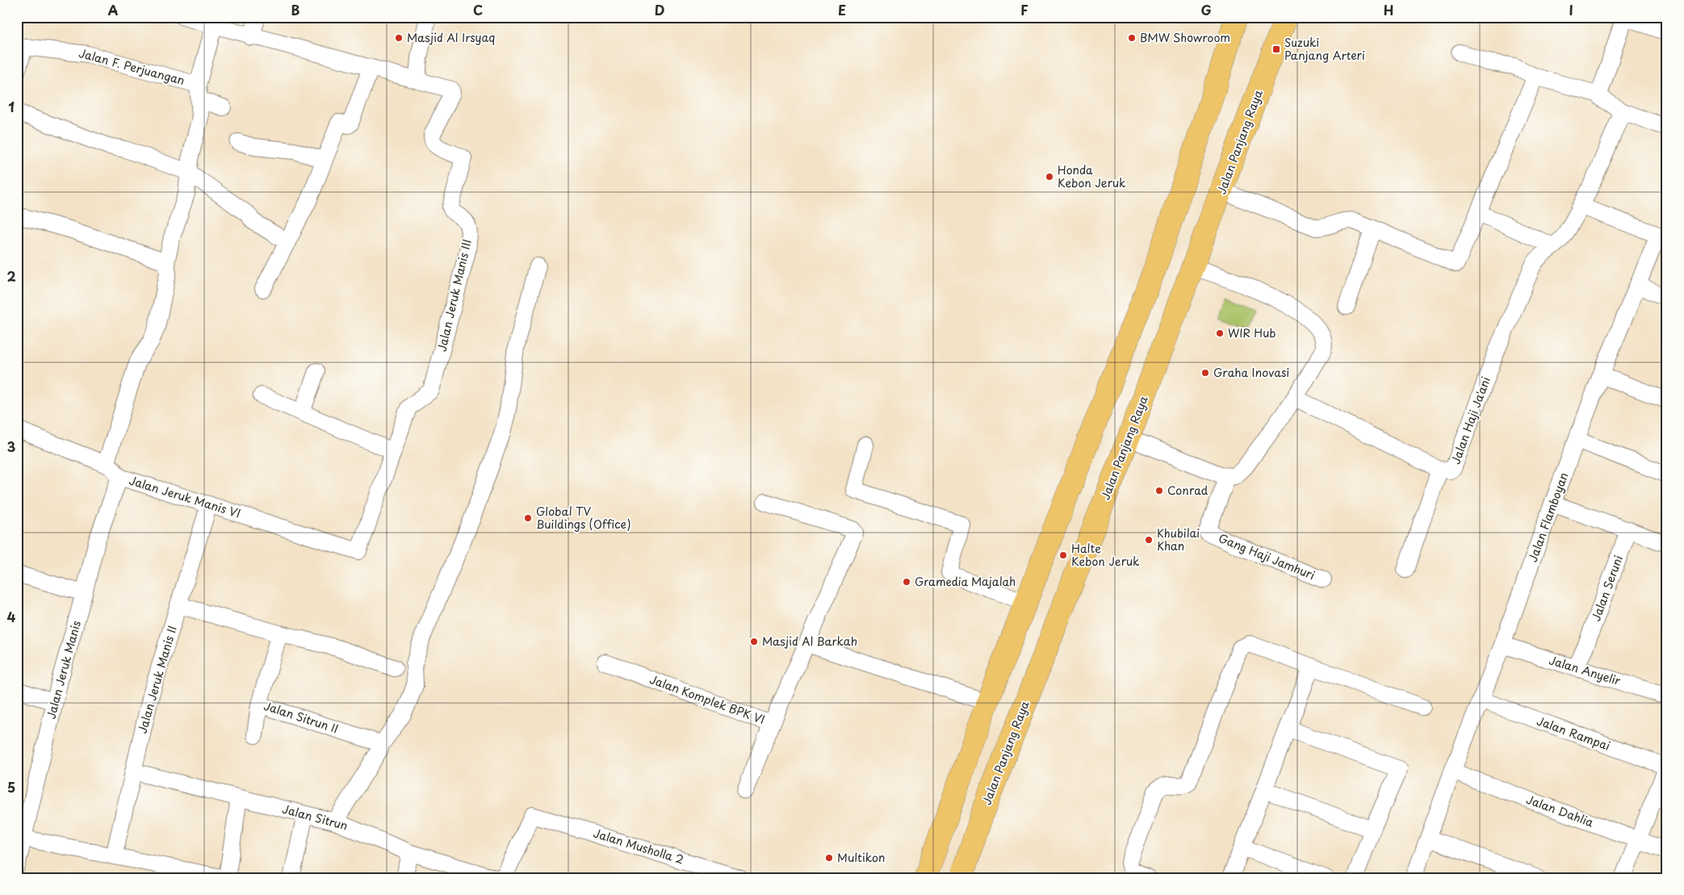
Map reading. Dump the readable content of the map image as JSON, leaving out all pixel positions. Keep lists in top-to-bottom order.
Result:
{
  "streets": {
    "main road": ["Jalan Panjang Raya"],
    "street": [
      "Jalan F. Perjuangan",
      "Jalan Jeruk Manis III",
      "Jalan Haji Ja'ani",
      "Jalan Jeruk Manis VI",
      "Jalan Flamboyan",
      "Gang Haji Jamhuri",
      "Jalan Seruni",
      "Jalan Jeruk Manis",
      "Jalan Anyelir",
      "Jalan Jeruk Manis II",
      "Jalan Komplek BPK VI",
      "Jalan Sitrun II",
      "Jalan Rampai",
      "Jalan Dahlia",
      "Jalan Sitrun",
      "Jalan Musholla 2"
    ]
  },
  "crossings": [
    ["Jalan Jeruk Manis III", "Jalan Jeruk Manis VI"],
    ["Jalan Haji Ja'ani", "Jalan Flamboyan"],
    ["Jalan Jeruk Manis VI", "Jalan Jeruk Manis"],
    ["Jalan Jeruk Manis VI", "Jalan Jeruk Manis II"],
    ["Jalan Flamboyan", "Jalan Anyelir"],
    ["Jalan Flamboyan", "Jalan Rampai"],
    ["Jalan Flamboyan", "Jalan Dahlia"],
    ["Jalan Seruni", "Jalan Anyelir"],
    ["Jalan Jeruk Manis II", "Jalan Sitrun"]
  ],
  "places": {
    "other": [
      "Masjid Al Irsyaq",
      "BMW Showroom",
      "Honda Kebon Jeruk",
      "WIR Hub",
      "Graha Inovasi",
      "Conrad",
      "Global TV Buildings (Office)",
      "Khubilai Khan",
      "Halte Kebon Jeruk",
      "Gramedia Majalah",
      "Masjid Al Barkah",
      "Multikon"
    ],
    "transit": ["Suzuki Panjang Arteri"]
  },
  "grid": {
    "columns": [
      "A",
      "B",
      "C",
      "D",
      "E",
      "F",
      "G",
      "H",
      "I"
    ],
    "rows": [
      "1",
      "2",
      "3",
      "4",
      "5"
    ]
  }
}
